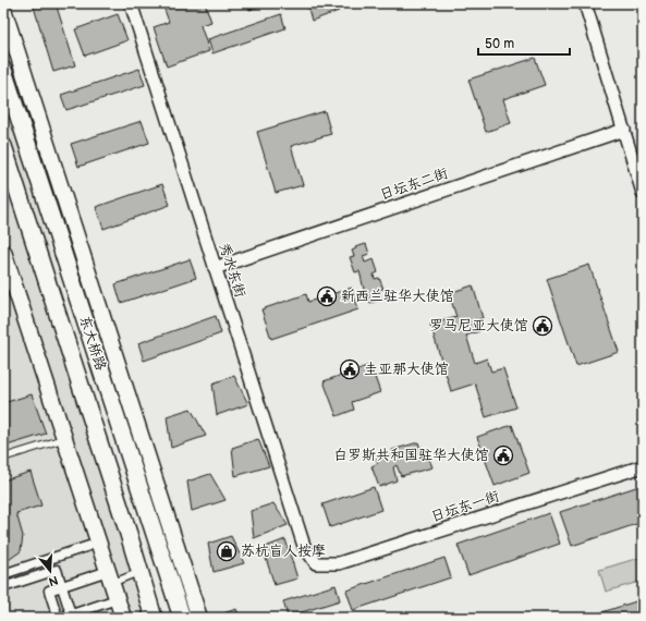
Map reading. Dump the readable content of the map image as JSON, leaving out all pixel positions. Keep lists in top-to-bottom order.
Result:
{
  "streets": {
    "main road": ["东大桥路"],
    "street": ["日坛东二街", "秀水东街", "日坛东一街"]
  },
  "crossings": [
    ["日坛东二街", "秀水东街"],
    ["秀水东街", "日坛东一街"]
  ],
  "places": {
    "public building": [
      "新西兰驻华大使馆",
      "罗马尼亚大使馆",
      "圭亚那大使馆",
      "白罗斯共和国驻华大使馆"
    ],
    "shop": ["苏杭盲人按摩"]
  },
  "scale_bar": "50 m",
  "north": "bottom"
}
